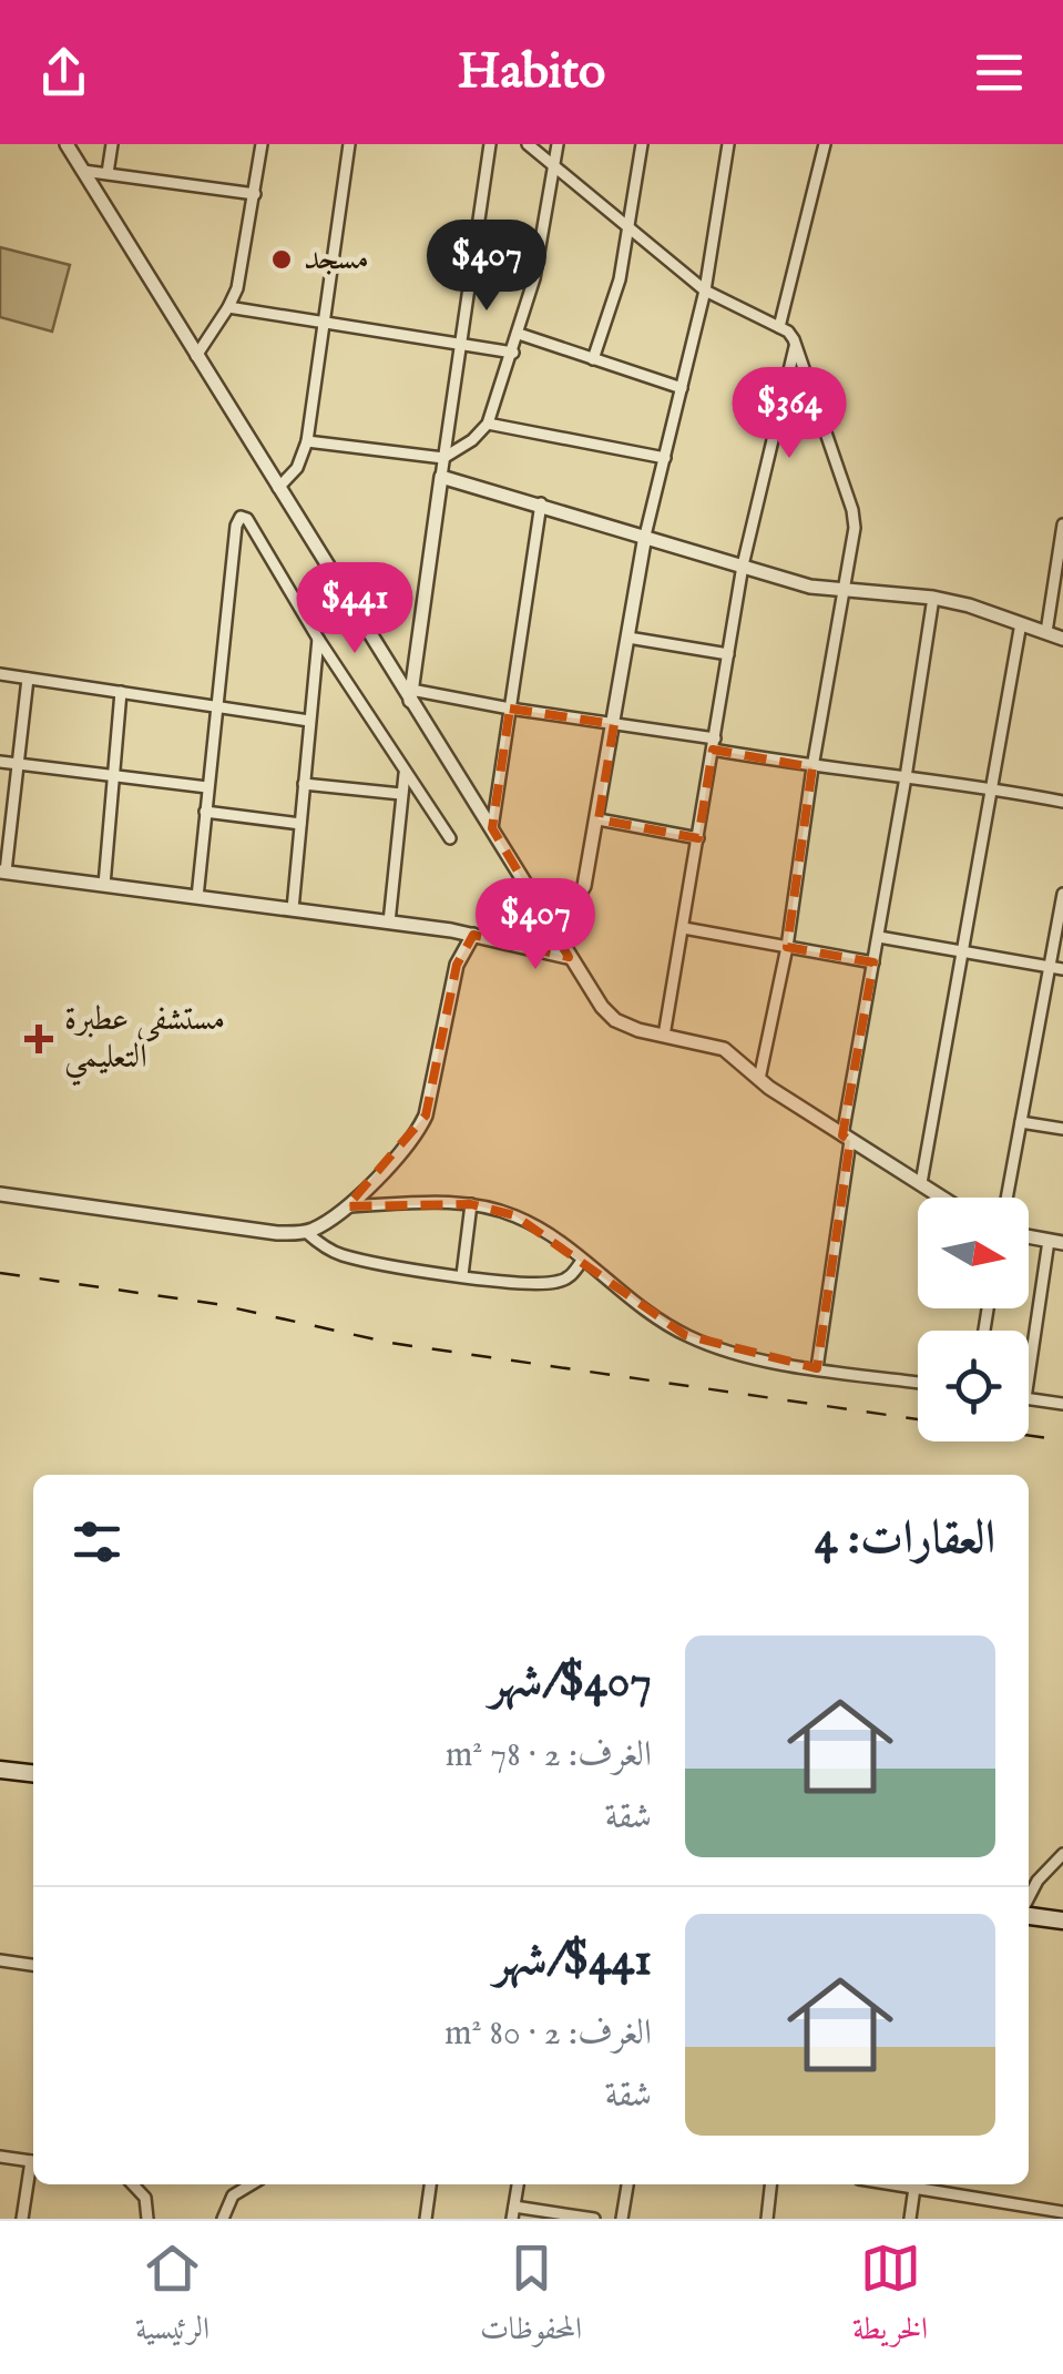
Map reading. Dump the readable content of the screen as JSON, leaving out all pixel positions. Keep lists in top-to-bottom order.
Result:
{
  "places": {
    "other": ["مسجد"],
    "health": ["مستشفى عطبرة التعليمي"]
  },
  "north": "right",
  "page": {
    "header": "Habito",
    "price": [
      "$407",
      "$364",
      "$441",
      "$407"
    ],
    "heading": "العقارات: 4",
    "list": [
      {
        "name": "$407/شهر",
        "note": "الغرف: 2 · 78 m² · شقة"
      },
      {
        "name": "$441/شهر",
        "note": "الغرف: 2 · 80 m² · شقة"
      }
    ],
    "tabs": ["الخريطة", "المحفوظات", "الرئيسية"]
  }
}
